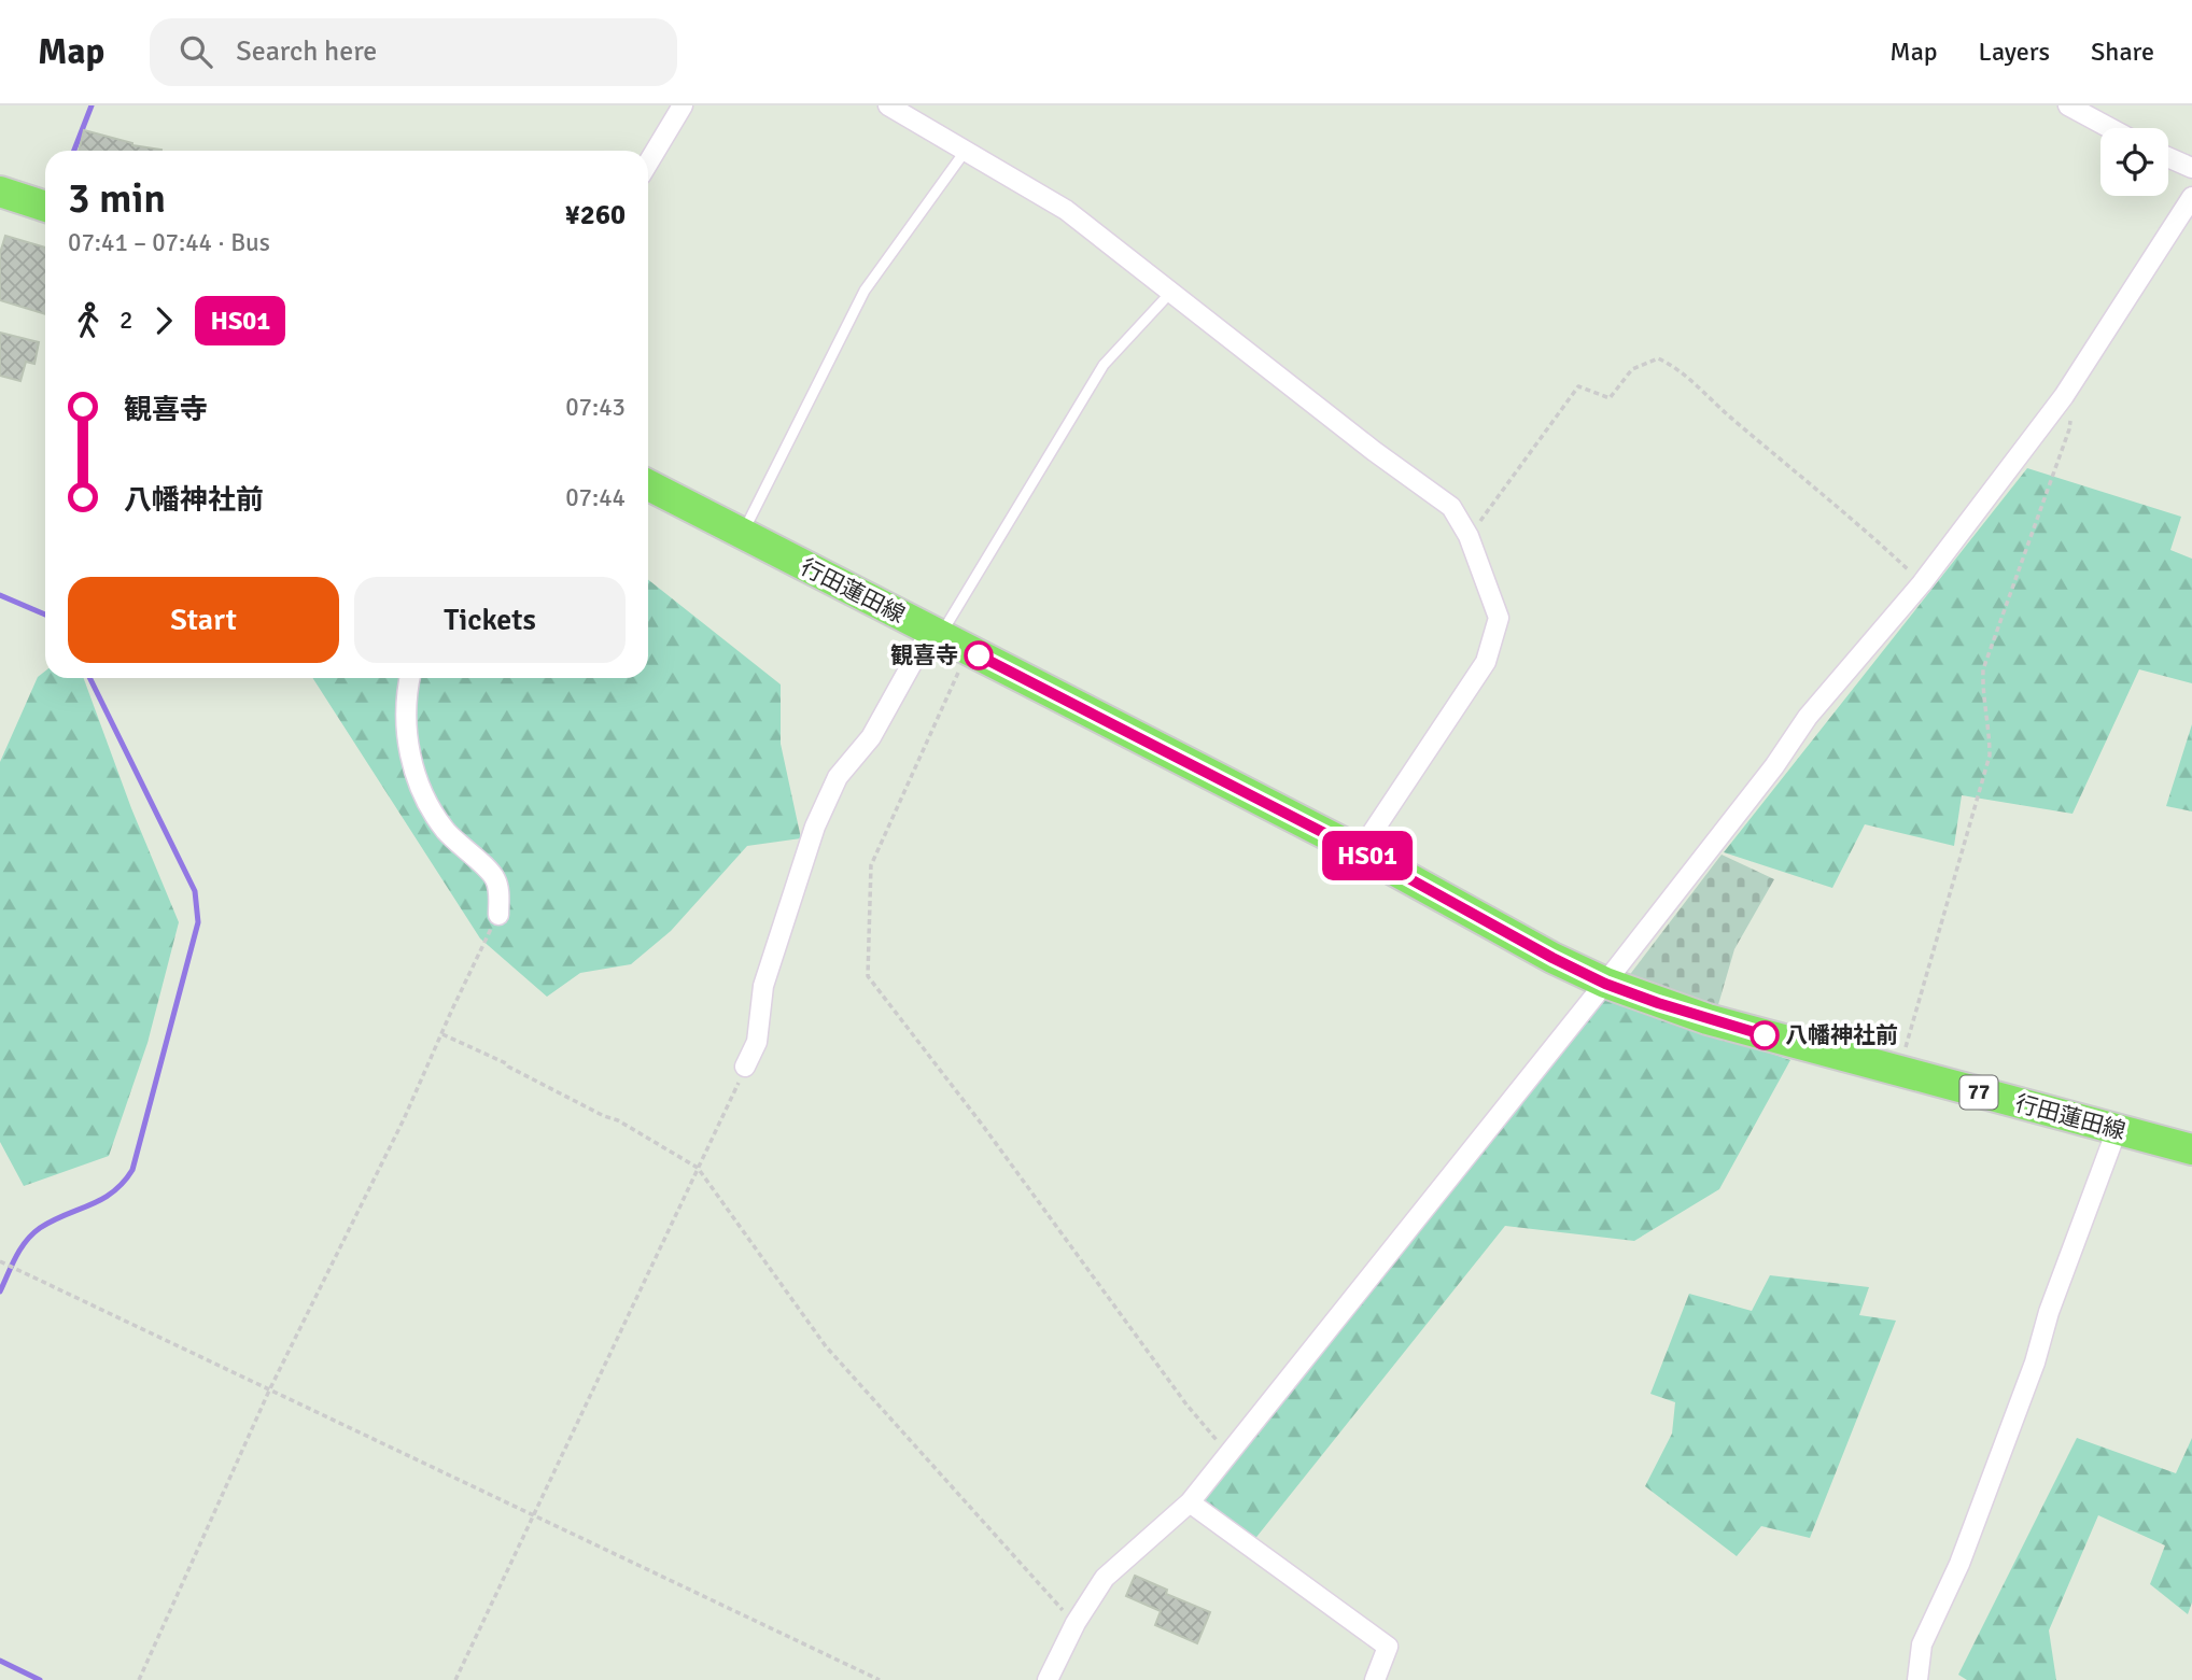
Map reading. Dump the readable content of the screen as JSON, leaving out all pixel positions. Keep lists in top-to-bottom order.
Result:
{
  "streets": {
    "main road": ["行田蓮田線", "77"]
  },
  "places": ["観喜寺", "八幡神社前"],
  "lines": ["bus line HS01"],
  "page": {
    "header": "Map",
    "search": "Search here",
    "nav": ["Map", "Layers", "Share"],
    "on_map": "HS01",
    "heading": ["3 min", "07:41 – 07:44 · Bus", "¥260"],
    "legs": ["2", "HS01"],
    "list": [
      {
        "name": "観喜寺",
        "value": "07:43"
      },
      {
        "name": "八幡神社前",
        "value": "07:44"
      }
    ],
    "buttons": ["Start", "Tickets"]
  }
}
